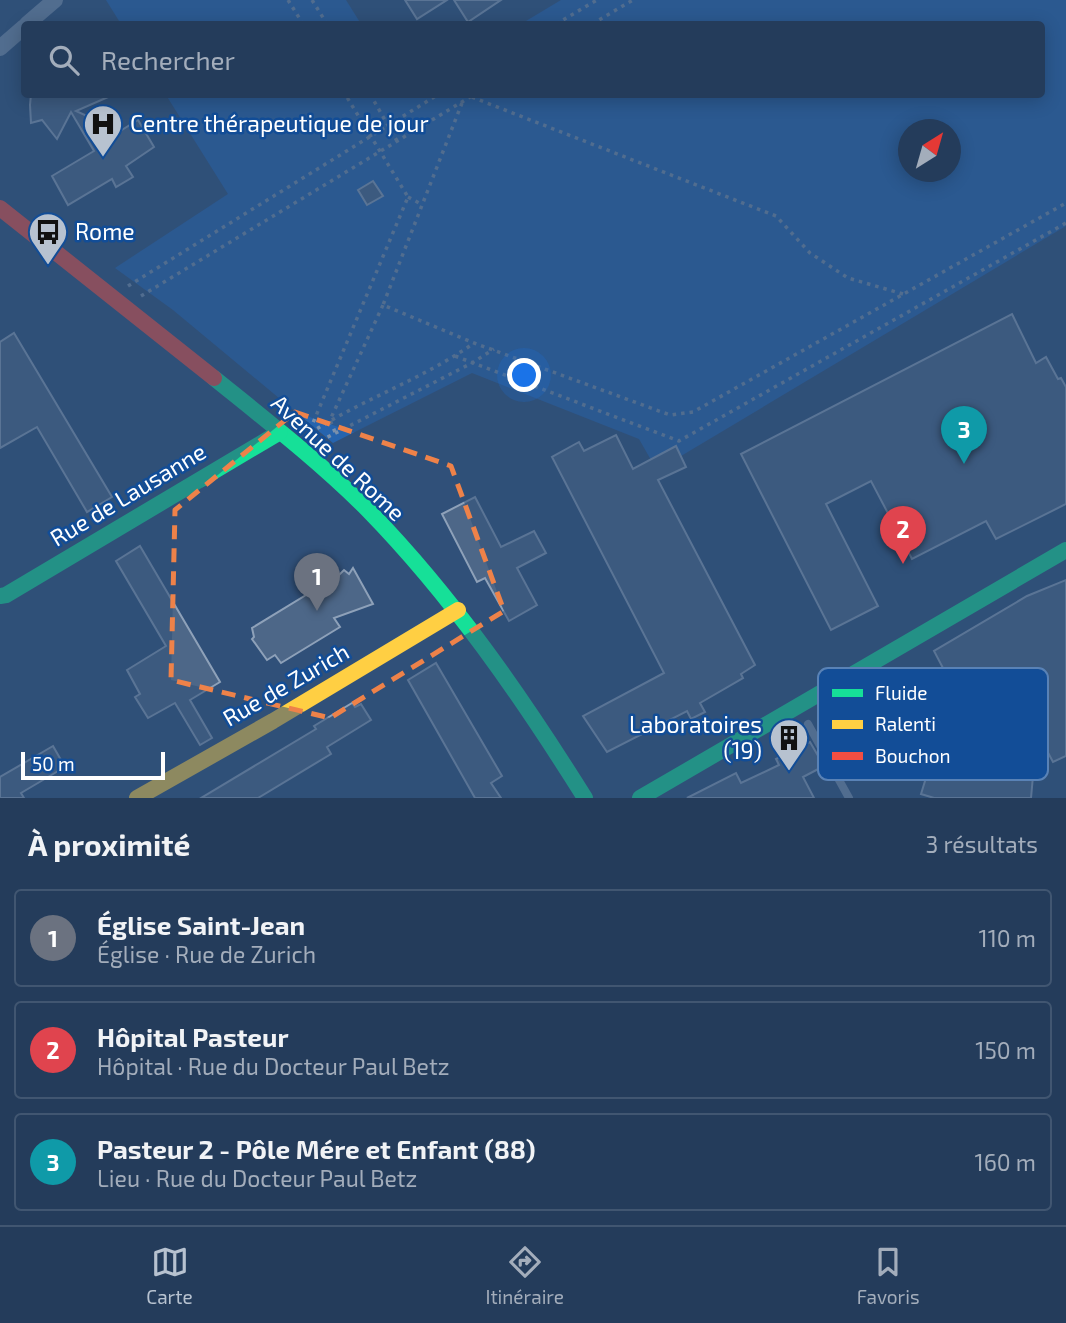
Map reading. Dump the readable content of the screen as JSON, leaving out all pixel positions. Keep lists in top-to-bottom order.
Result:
{
  "streets": {
    "street": ["Avenue de Rome", "Rue de Lausanne", "Rue de Zurich"]
  },
  "crossings": [
    ["Avenue de Rome", "Rue de Lausanne"],
    ["Avenue de Rome", "Rue de Zurich"]
  ],
  "places": {
    "hospital": ["Centre thérapeutique de jour"],
    "bus stop": ["Rome"],
    "building": ["Laboratoires (19)"]
  },
  "legend": ["Fluide", "Ralenti", "Bouchon"],
  "scale_bar": "50 m",
  "north": "top right",
  "page": {
    "search": "Rechercher",
    "pins": ["3", "2", "1"],
    "scale": "50 m",
    "heading": ["À proximité", "3 résultats"],
    "list": [
      {
        "mark": "1",
        "name": "Église Saint-Jean",
        "note": "Église · Rue de Zurich",
        "value": "110 m"
      },
      {
        "mark": "2",
        "name": "Hôpital Pasteur",
        "note": "Hôpital · Rue du Docteur Paul Betz",
        "value": "150 m"
      },
      {
        "mark": "3",
        "name": "Pasteur 2 - Pôle Mére et Enfant (88)",
        "note": "Lieu · Rue du Docteur Paul Betz",
        "value": "160 m"
      }
    ],
    "nav": ["Carte", "Itinéraire", "Favoris"]
  }
}
